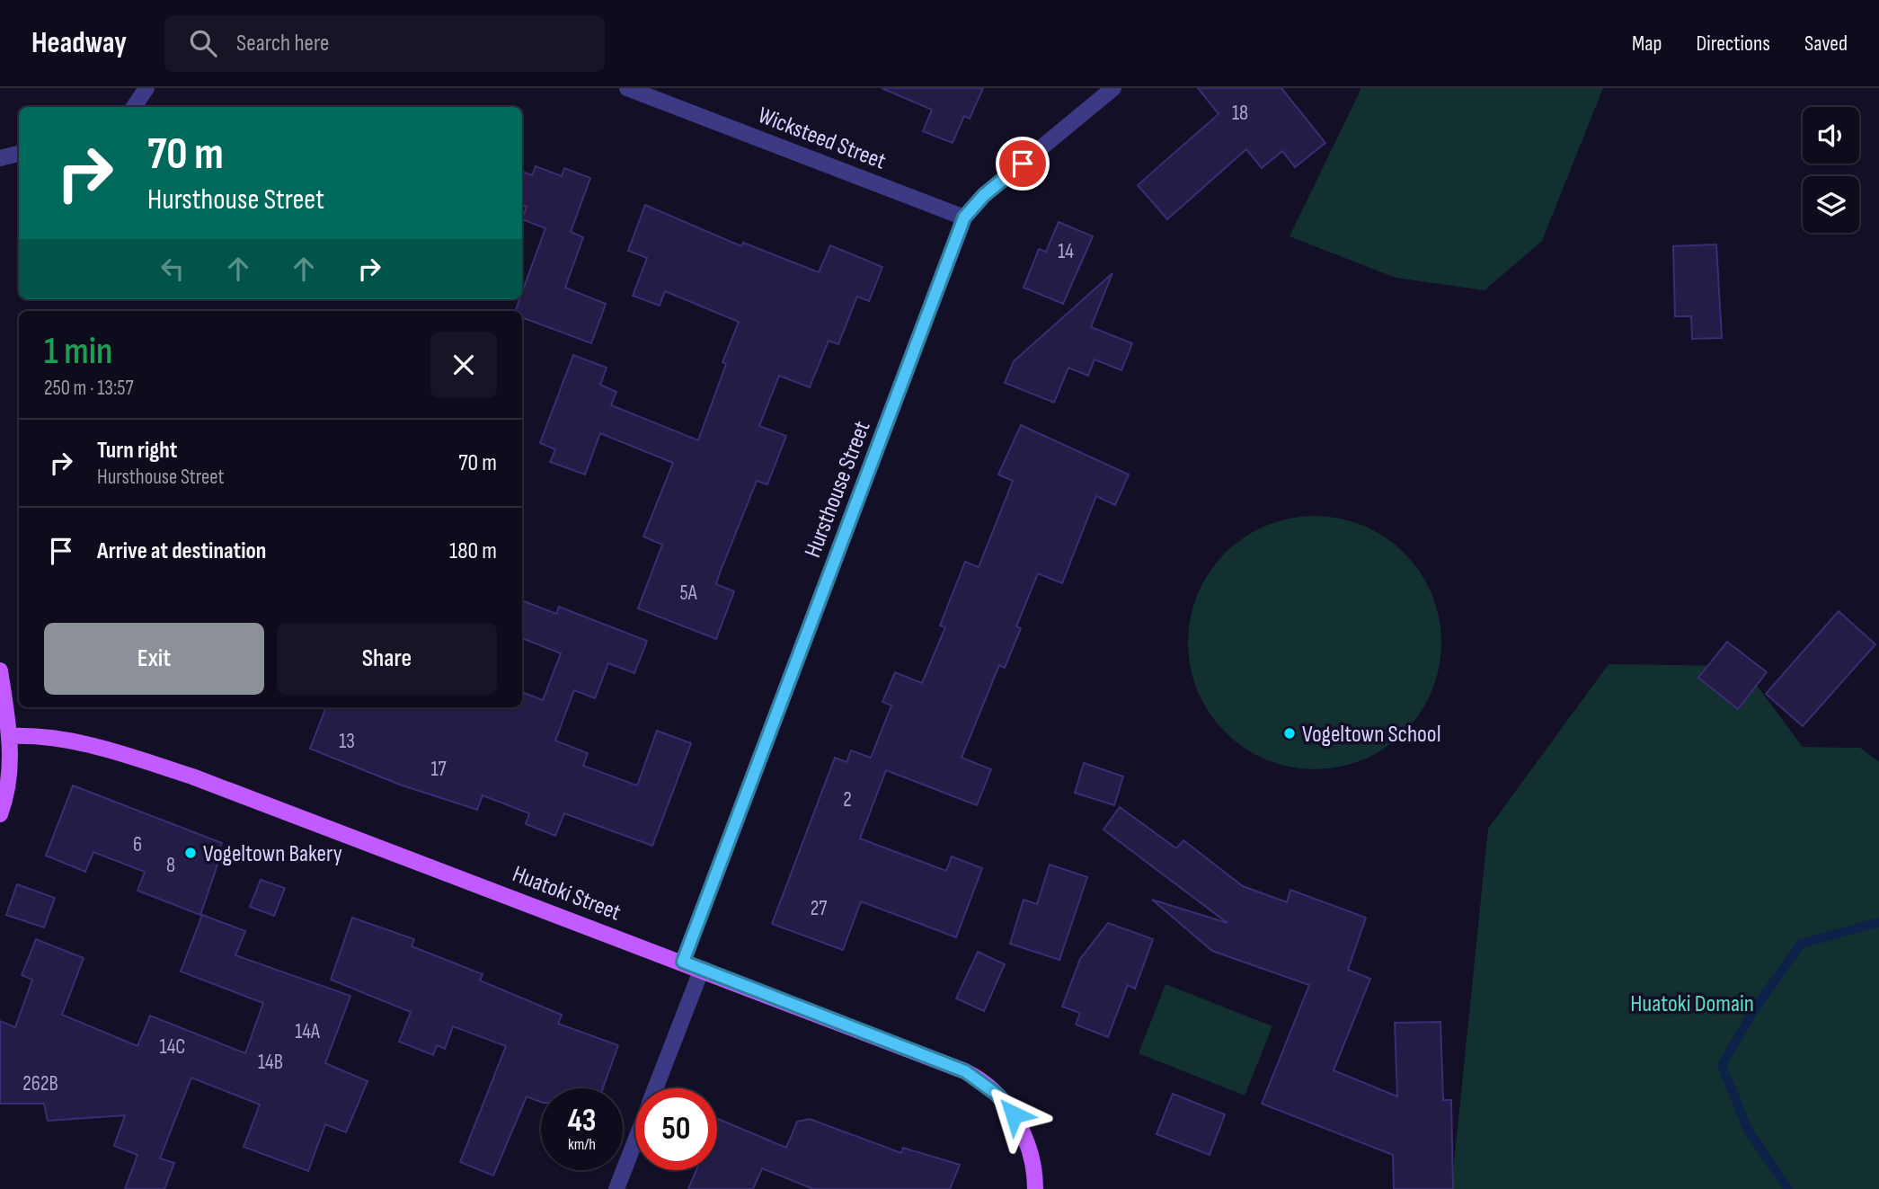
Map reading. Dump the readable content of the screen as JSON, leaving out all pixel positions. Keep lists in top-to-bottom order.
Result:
{
  "streets": {
    "main road": ["Huatoki Street"],
    "street": ["Wicksteed Street", "Hursthouse Street"]
  },
  "crossings": [
    ["Wicksteed Street", "Hursthouse Street"],
    ["Hursthouse Street", "Huatoki Street"]
  ],
  "parks": ["Huatoki Domain"],
  "places": ["Vogeltown School", "Vogeltown Bakery"],
  "house_numbers": [
    "18",
    "14",
    "5A",
    "13",
    "17",
    "2",
    "6",
    "8",
    "27",
    "14A",
    "14C",
    "14B",
    "262B"
  ],
  "page": {
    "header": "Headway",
    "search": "Search here",
    "nav": ["Map", "Directions", "Saved"],
    "turn": ["70 m", "Hursthouse Street"],
    "heading": ["1 min", "250 m · 13:57"],
    "list": [
      {
        "name": "Turn right",
        "note": "Hursthouse Street",
        "value": "70 m"
      },
      {
        "name": "Arrive at destination",
        "value": "180 m"
      }
    ],
    "buttons": ["Exit", "Share"],
    "speed": "43 km/h",
    "limit": "50"
  }
}
